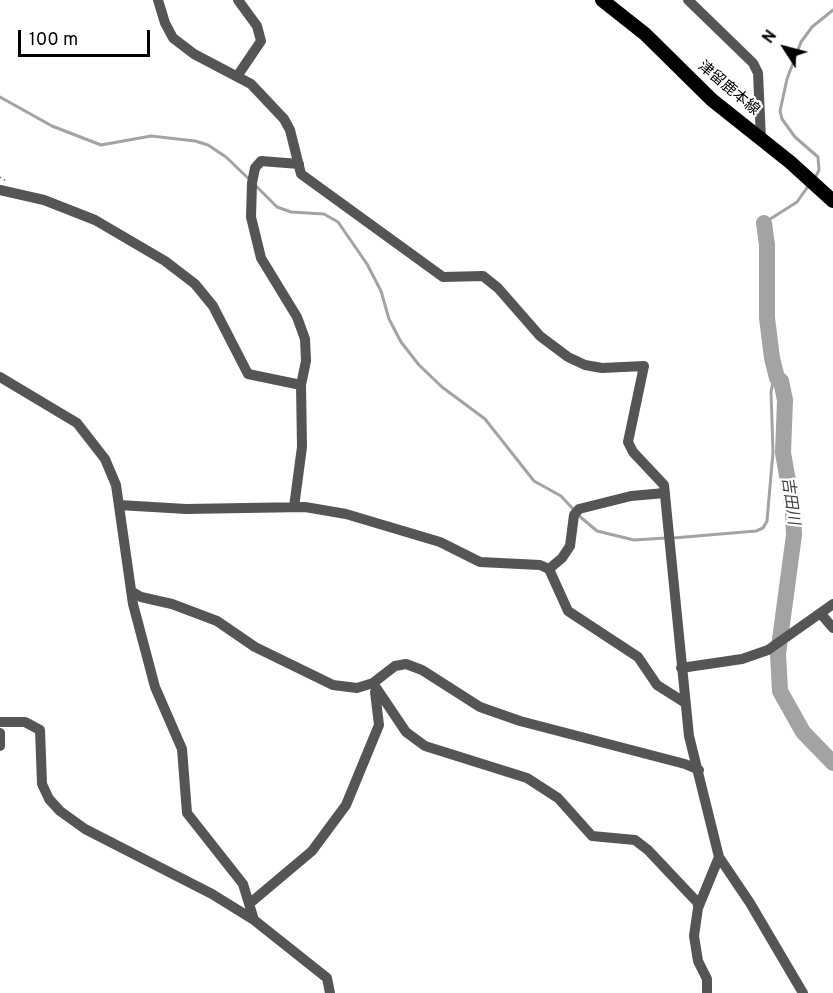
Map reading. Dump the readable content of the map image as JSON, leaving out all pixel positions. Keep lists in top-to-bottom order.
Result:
{
  "streets": {
    "main road": ["津留鹿本線"]
  },
  "water": ["吉田川"],
  "scale_bar": "100 m",
  "north": "top left"
}
